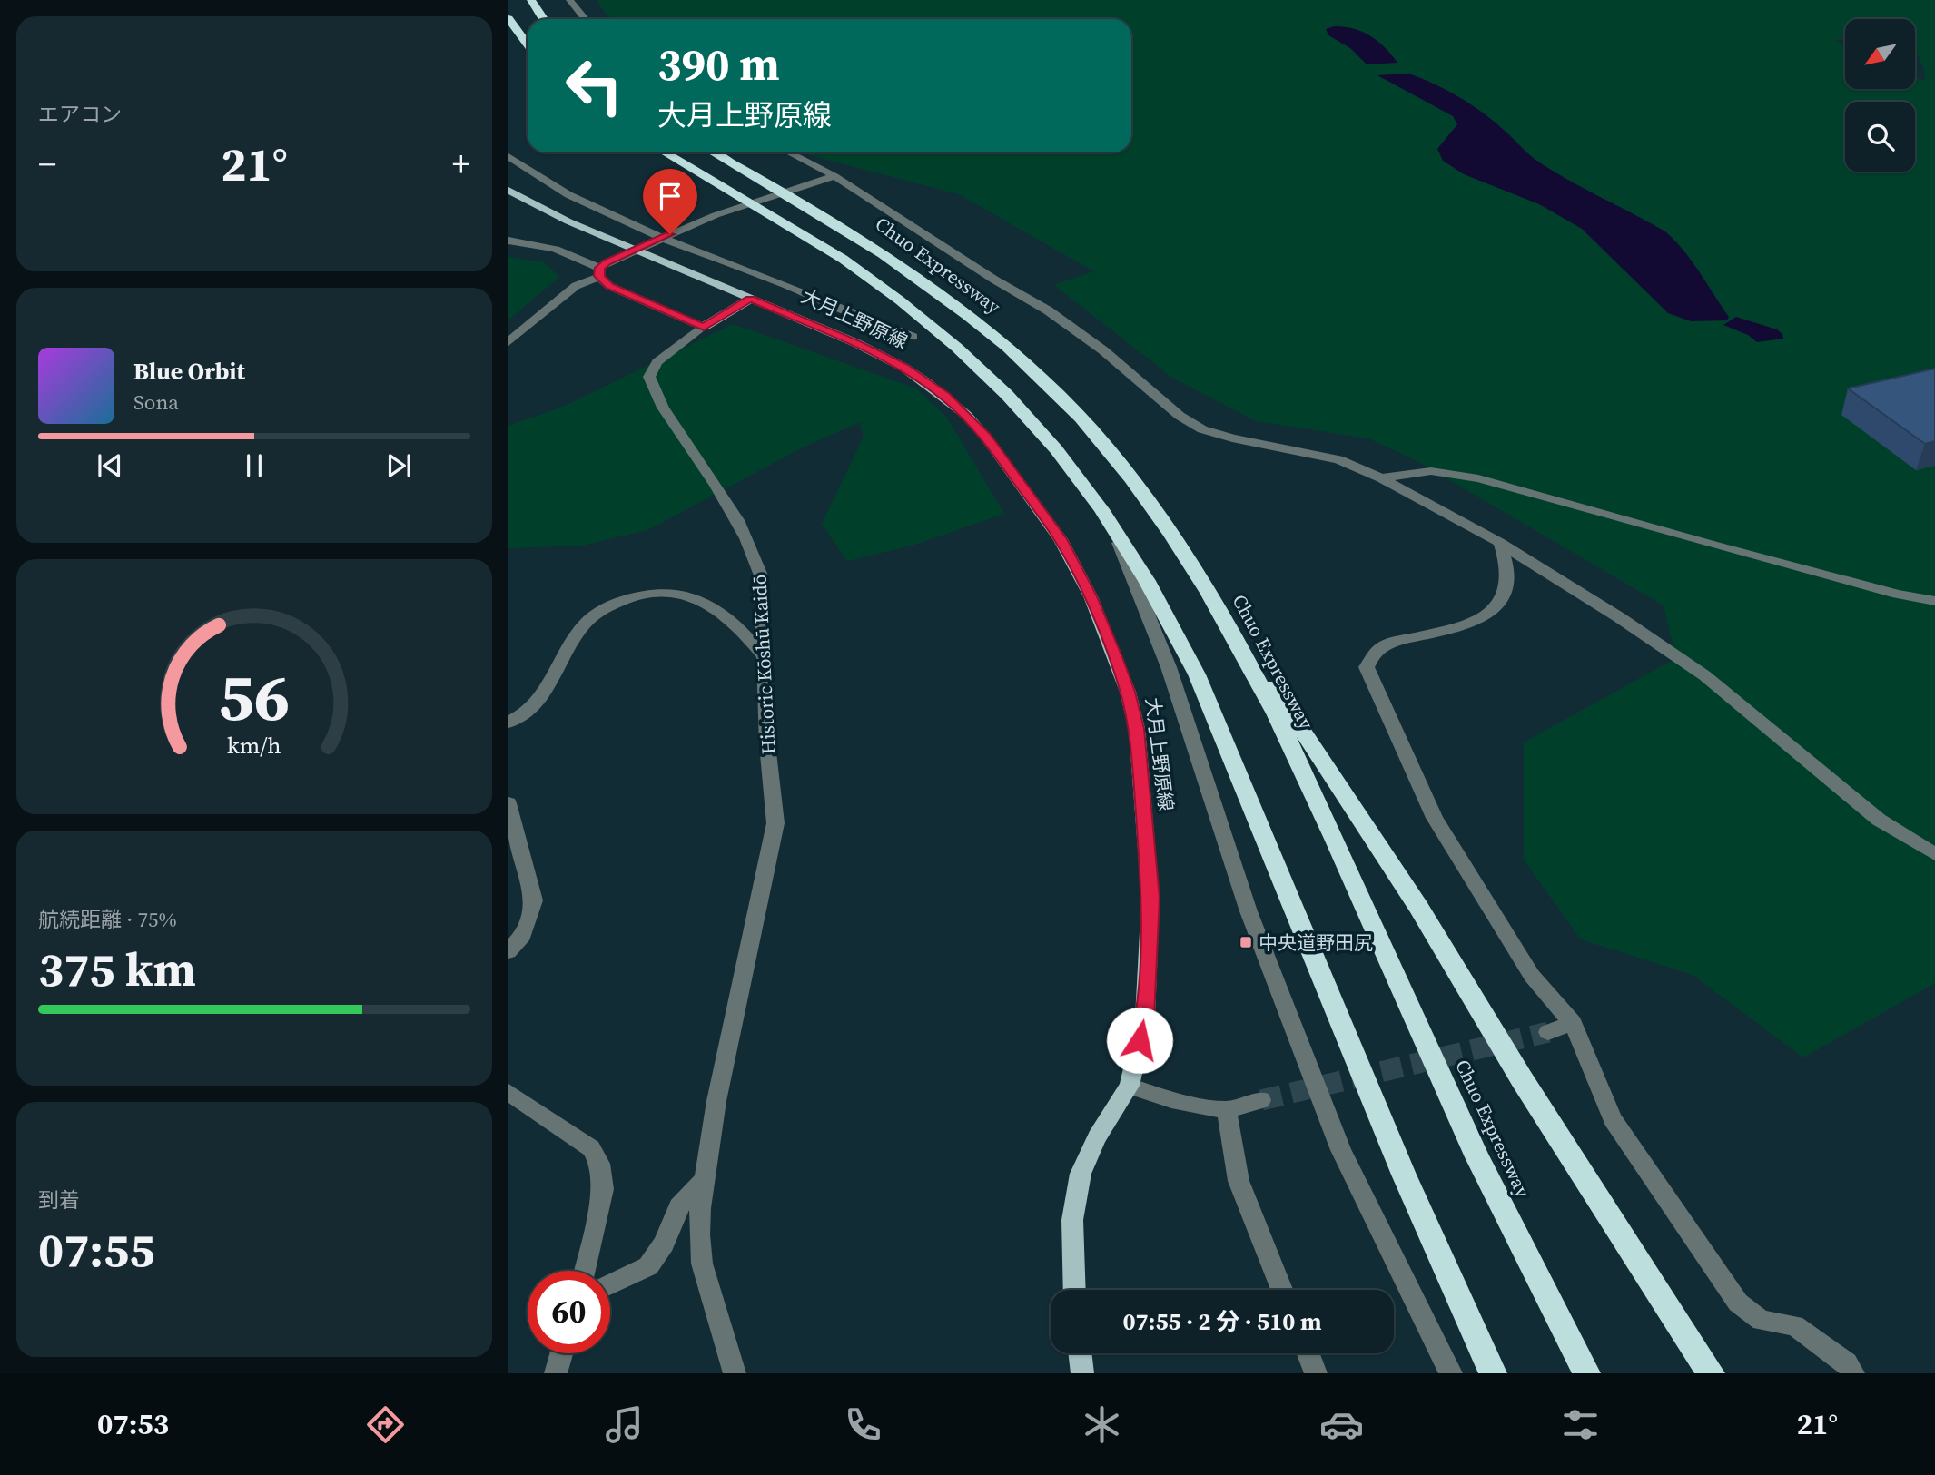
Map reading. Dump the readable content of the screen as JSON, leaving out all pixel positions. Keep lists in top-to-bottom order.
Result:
{
  "streets": {
    "highway": ["Chuo Expressway"],
    "main road": ["大月上野原線"],
    "street": ["Historic Kōshū Kaidō"]
  },
  "places": {
    "transit": ["中央道野田尻"]
  },
  "north": "bottom left",
  "page": {
    "tile": [
      "エアコン",
      ["航続距離 · 75%", "375 km"],
      ["到着", "07:55"]
    ],
    "turn": ["390 m", "大月上野原線"],
    "heat": ["−", "21°", "+"],
    "song": ["Blue Orbit", "Sona"],
    "limit": "60",
    "trip": "07:55 · 2 分 · 510 m",
    "tabs": ["07:53", "21°"],
    "gauge": ["56", "km/h"]
  }
}
